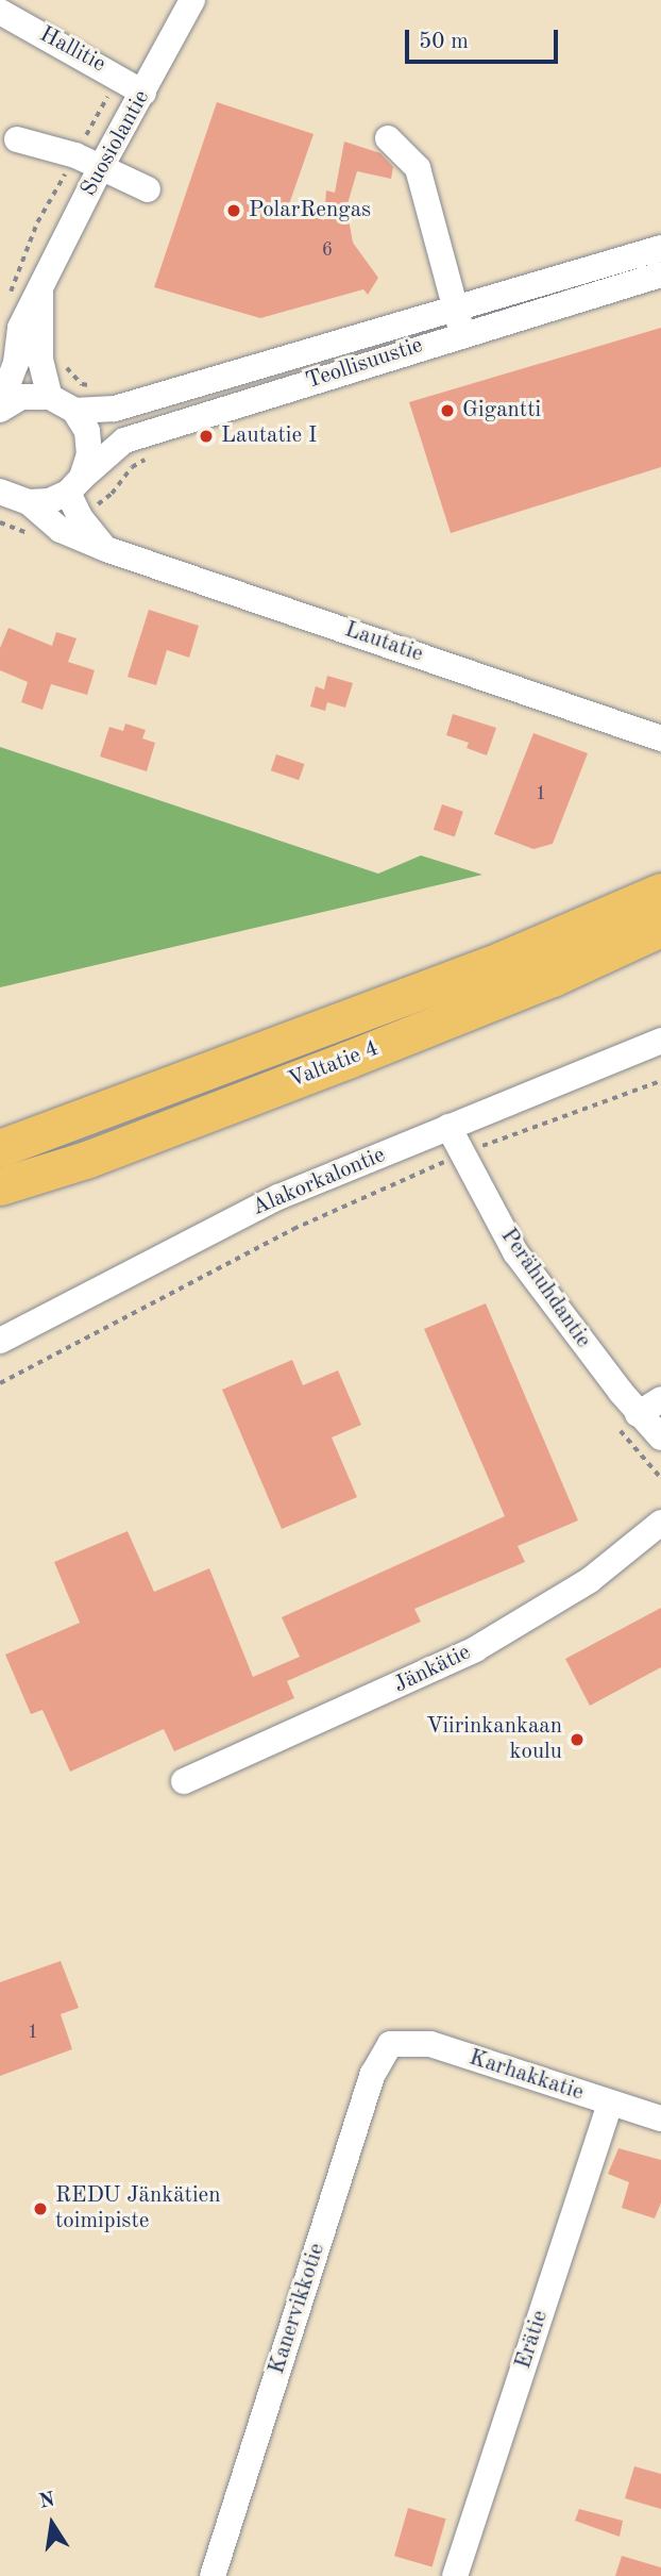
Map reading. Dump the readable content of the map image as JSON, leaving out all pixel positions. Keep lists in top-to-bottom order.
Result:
{
  "streets": {
    "highway": ["Valtatie 4"],
    "street": [
      "Hallitie",
      "Suosiolantie",
      "Teollisuustie",
      "Lautatie",
      "Alakorkalontie",
      "Perähuhdantie",
      "Jänkätie",
      "Karhakkatie",
      "Kanervikkotie",
      "Erätie"
    ]
  },
  "crossings": [
    ["Hallitie", "Suosiolantie"],
    ["Teollisuustie", "Lautatie"],
    ["Alakorkalontie", "Perähuhdantie"],
    ["Karhakkatie", "Kanervikkotie"],
    ["Karhakkatie", "Erätie"]
  ],
  "places": [
    "PolarRengas",
    "Gigantti",
    "Lautatie I",
    "Viirinkankaan koulu",
    "REDU Jänkätien toimipiste"
  ],
  "house_numbers": ["6", "1", "1"],
  "scale_bar": "50 m",
  "north": "top"
}
